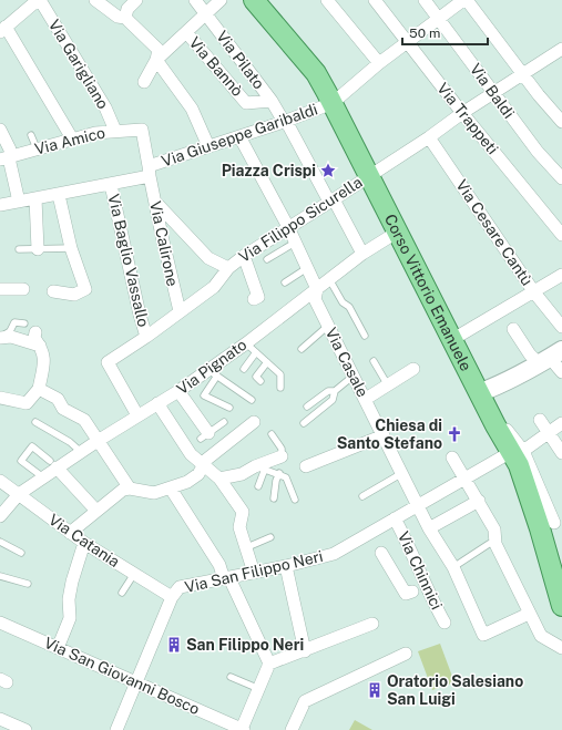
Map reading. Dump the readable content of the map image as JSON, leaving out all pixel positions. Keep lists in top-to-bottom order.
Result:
{
  "streets": {
    "main road": ["Corso Vittorio Emanuele"],
    "street": [
      "Via Pilato",
      "Via Garigliano",
      "Via Bannò",
      "Via Baldi",
      "Via Trappeti",
      "Via Giuseppe Garibaldi",
      "Via Amico",
      "Via Filippo Sicurella",
      "Via Cesare Cantù",
      "Via Calirone",
      "Via Baglio Vassallo",
      "Via Casale",
      "Via Pignato",
      "Via Catania",
      "Via Chinnici",
      "Via San Filippo Neri",
      "Via San Giovanni Bosco"
    ]
  },
  "crossings": [
    ["Via Pilato", "Via Bannò"],
    ["Via Pilato", "Via Giuseppe Garibaldi"],
    ["Via Pilato", "Via Filippo Sicurella"],
    ["Via Pilato", "Via Pignato"],
    ["Via Garigliano", "Via Amico"],
    ["Via Baldi", "Via Giuseppe Garibaldi"],
    ["Via Baldi", "Via Filippo Sicurella"],
    ["Via Trappeti", "Via Giuseppe Garibaldi"],
    ["Via Trappeti", "Via Filippo Sicurella"],
    ["Via Giuseppe Garibaldi", "Via Calirone"],
    ["Via Giuseppe Garibaldi", "Via Baglio Vassallo"],
    ["Via Giuseppe Garibaldi", "Corso Vittorio Emanuele"],
    ["Via Giuseppe Garibaldi", "Via Casale"],
    ["Via Amico", "Via Calirone"],
    ["Via Filippo Sicurella", "Via Cesare Cantù"],
    ["Via Filippo Sicurella", "Via Calirone"],
    ["Via Filippo Sicurella", "Via Baglio Vassallo"],
    ["Via Filippo Sicurella", "Corso Vittorio Emanuele"],
    ["Via Filippo Sicurella", "Via Casale"],
    ["Via Filippo Sicurella", "Via Pignato"],
    ["Corso Vittorio Emanuele", "Via Pignato"],
    ["Corso Vittorio Emanuele", "Via San Filippo Neri"],
    ["Via Casale", "Via Pignato"],
    ["Via Casale", "Via San Filippo Neri"],
    ["Via Pignato", "Via Catania"],
    ["Via Catania", "Via San Filippo Neri"],
    ["Via Chinnici", "Via San Filippo Neri"],
    ["Via San Filippo Neri", "Via San Giovanni Bosco"]
  ],
  "places": {
    "place": ["Piazza Crispi"],
    "church": ["Chiesa di Santo Stefano"],
    "building": ["San Filippo Neri", "Oratorio Salesiano San Luigi"]
  },
  "scale_bar": "50 m"
}
